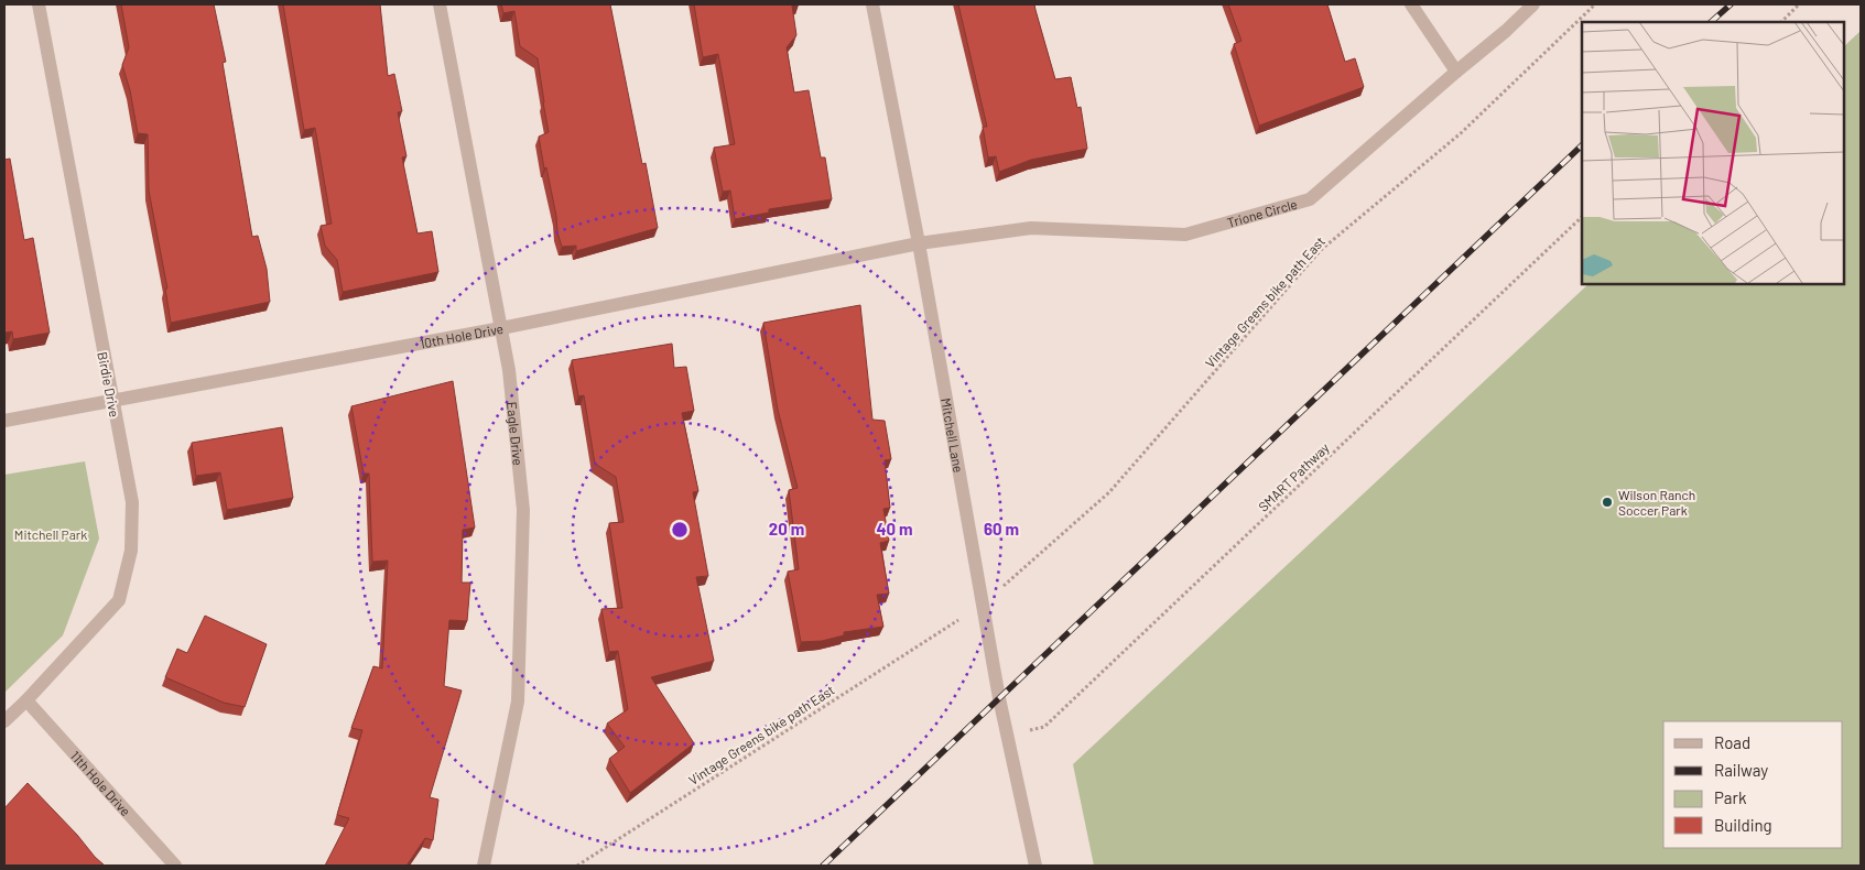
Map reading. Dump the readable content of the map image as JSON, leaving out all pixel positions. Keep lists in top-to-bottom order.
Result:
{
  "streets": {
    "street": [
      "Trione Circle",
      "10th Hole Drive",
      "Birdie Drive",
      "Eagle Drive",
      "Mitchell Lane",
      "11th Hole Drive"
    ],
    "path": ["Vintage Greens bike path East", "SMART Pathway"]
  },
  "crossings": [
    ["Trione Circle", "10th Hole Drive"],
    ["Trione Circle", "Mitchell Lane"],
    ["10th Hole Drive", "Birdie Drive"],
    ["10th Hole Drive", "Eagle Drive"],
    ["10th Hole Drive", "Mitchell Lane"],
    ["Birdie Drive", "11th Hole Drive"],
    ["Mitchell Lane", "SMART Pathway"]
  ],
  "parks": ["Mitchell Park"],
  "places": ["Wilson Ranch Soccer Park"],
  "legend": [
    "Road",
    "Railway",
    "Park",
    "Building"
  ],
  "rings": ["20 m", "40 m", "60 m"]
}
